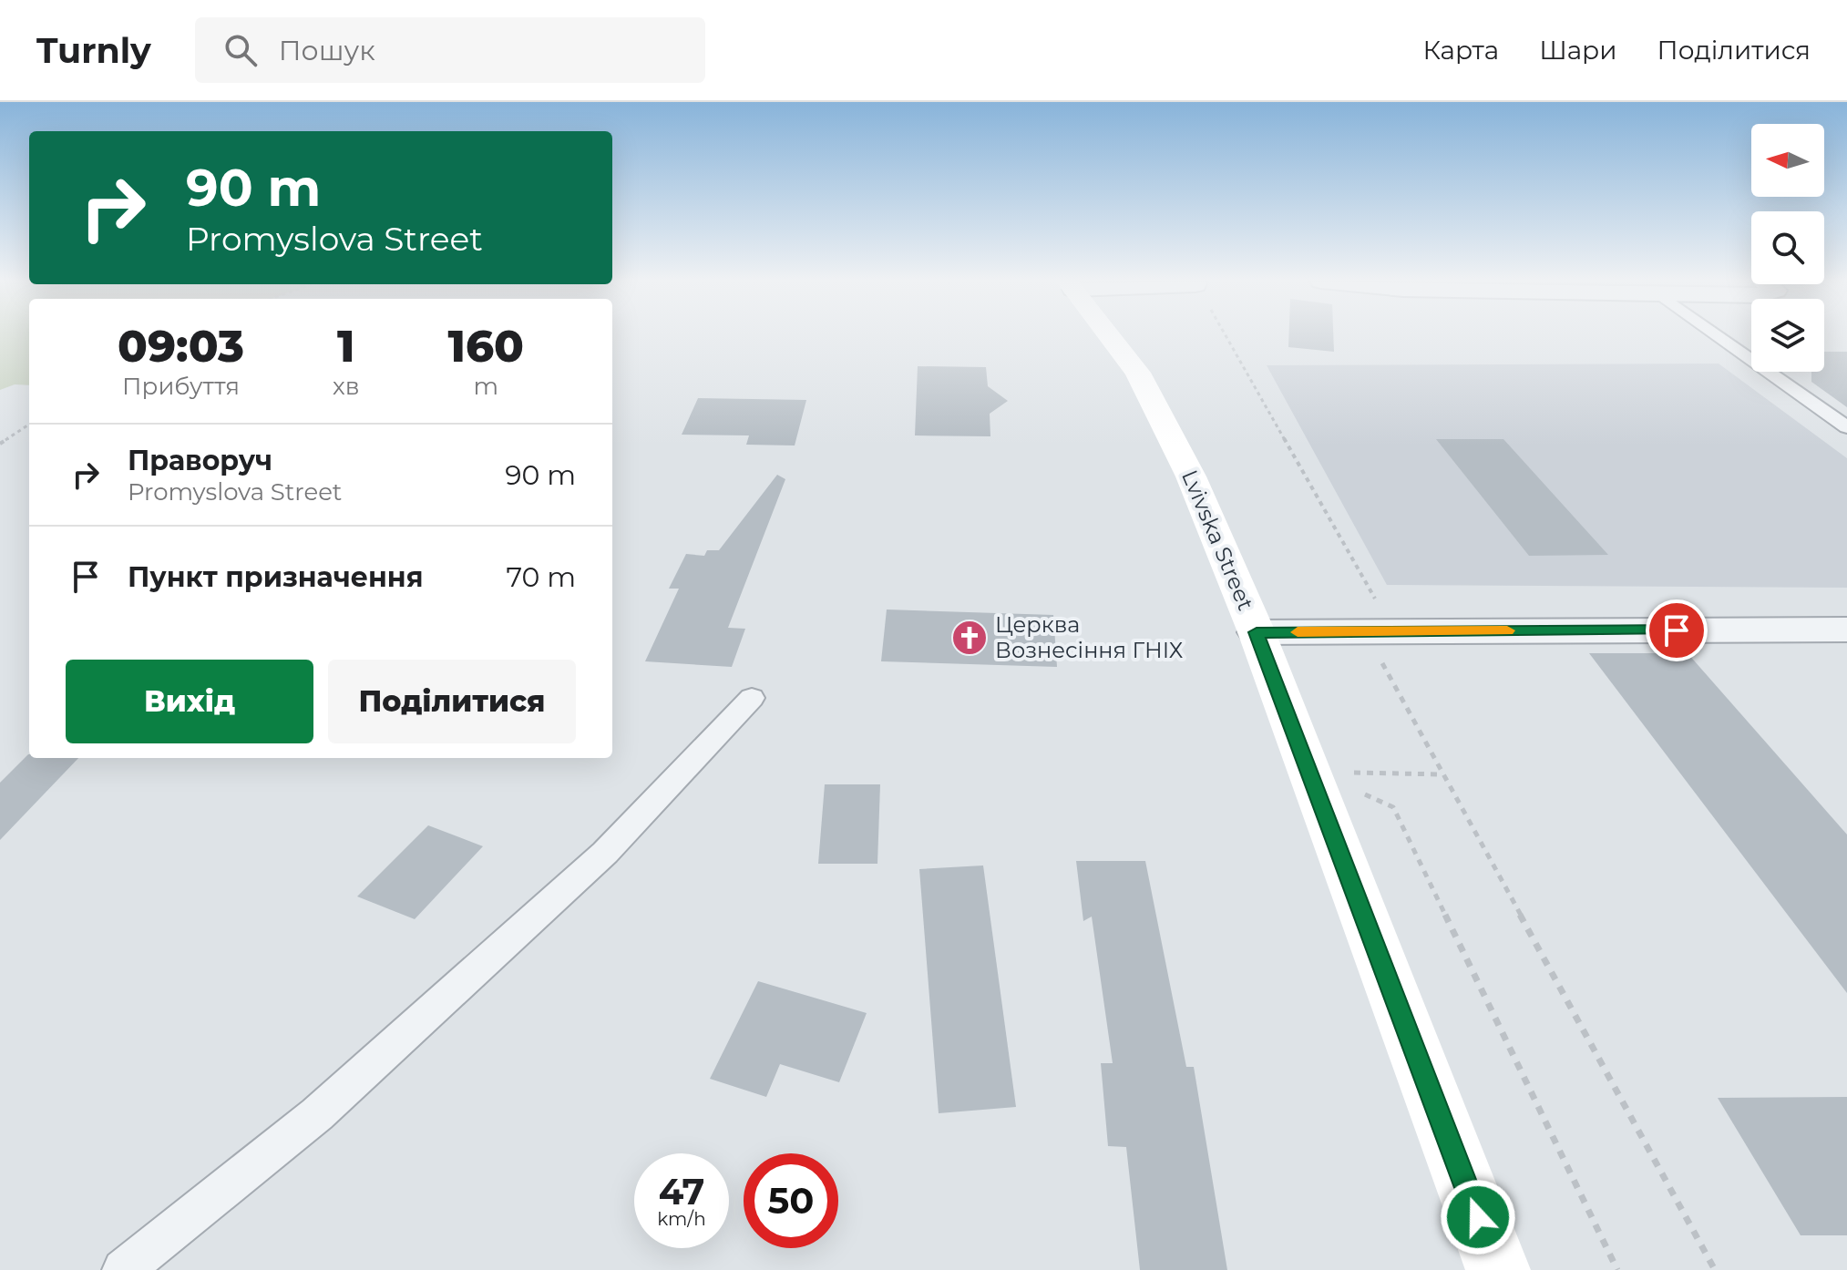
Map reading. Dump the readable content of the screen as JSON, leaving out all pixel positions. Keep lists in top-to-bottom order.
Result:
{
  "streets": {
    "main road": ["Lvivska Street"]
  },
  "places": {
    "church": ["Церква Вознесіння ГНІХ"]
  },
  "north": "left",
  "page": {
    "header": "Turnly",
    "search": "Пошук",
    "nav": ["Карта", "Шари", "Поділитися"],
    "turn": ["90 m", "Promyslova Street"],
    "eta": [
      "09:03",
      "Прибуття",
      "1",
      "хв",
      "160",
      "m"
    ],
    "list": [
      {
        "name": "Праворуч",
        "note": "Promyslova Street",
        "value": "90 m"
      },
      {
        "name": "Пункт призначення",
        "value": "70 m"
      }
    ],
    "buttons": ["Вихід", "Поділитися"],
    "speed": "47 km/h",
    "limit": "50"
  }
}
